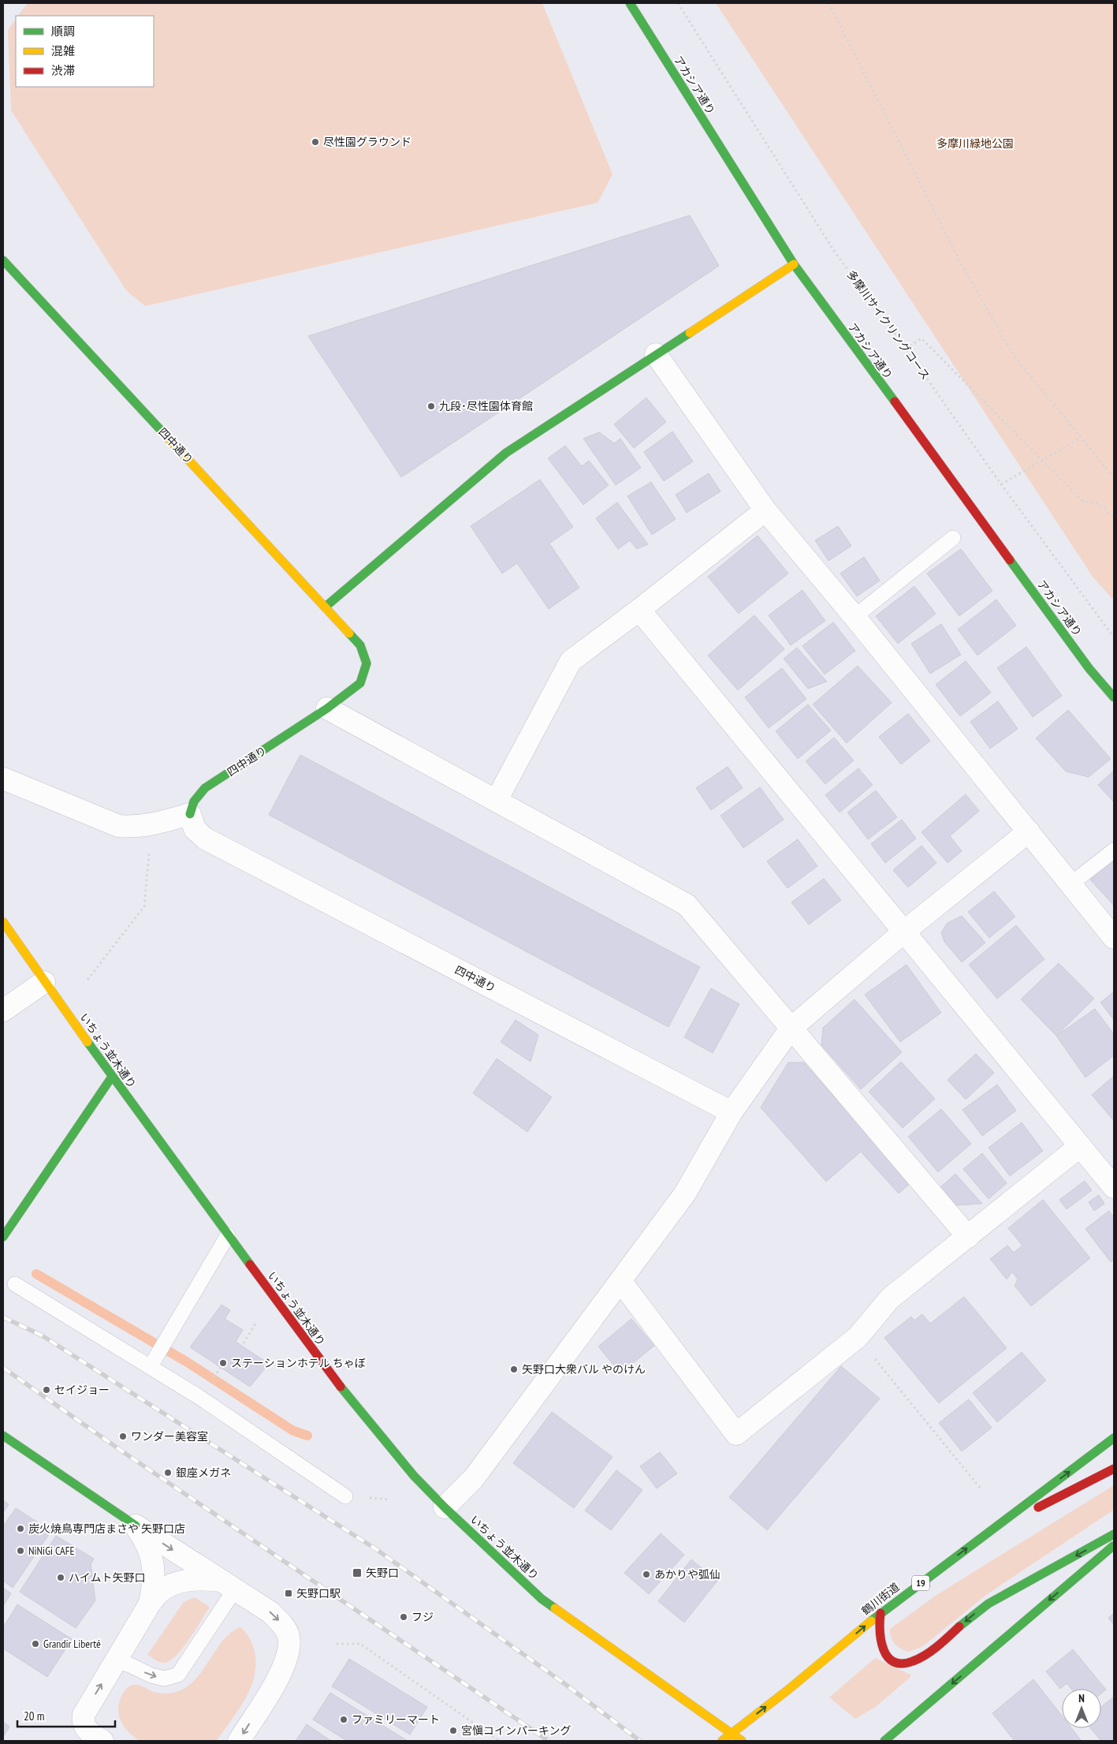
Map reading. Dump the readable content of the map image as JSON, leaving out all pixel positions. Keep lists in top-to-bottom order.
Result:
{
  "streets": {
    "street": [
      "アカシア通り",
      "四中通り",
      "いちょう並木通り",
      "19",
      "鶴川街道"
    ],
    "path": ["多摩川サイクリングコース"]
  },
  "crossings": [
    ["いちょう並木通り", "鶴川街道"],
    ["19", "鶴川街道"]
  ],
  "parks": ["多摩川緑地公園"],
  "places": {
    "other": [
      "尽性園グラウンド",
      "九段･尽性園体育館",
      "ステーションホテル ちゃぼ",
      "矢野口大衆バル やのけん",
      "セイジョー",
      "ワンダー美容室",
      "銀座メガネ",
      "炭火焼鳥専門店まさや 矢野口店",
      "NiNiGi CAFE",
      "あかりや弧仙",
      "ハイムト矢野口",
      "フジ",
      "Grandir Liberté",
      "ファミリーマート",
      "宮愼コインパーキング"
    ],
    "transit": ["矢野口", "矢野口駅"]
  },
  "legend": ["順調", "混雑", "渋滞"],
  "scale_bar": "20 m",
  "north": "top"
}
